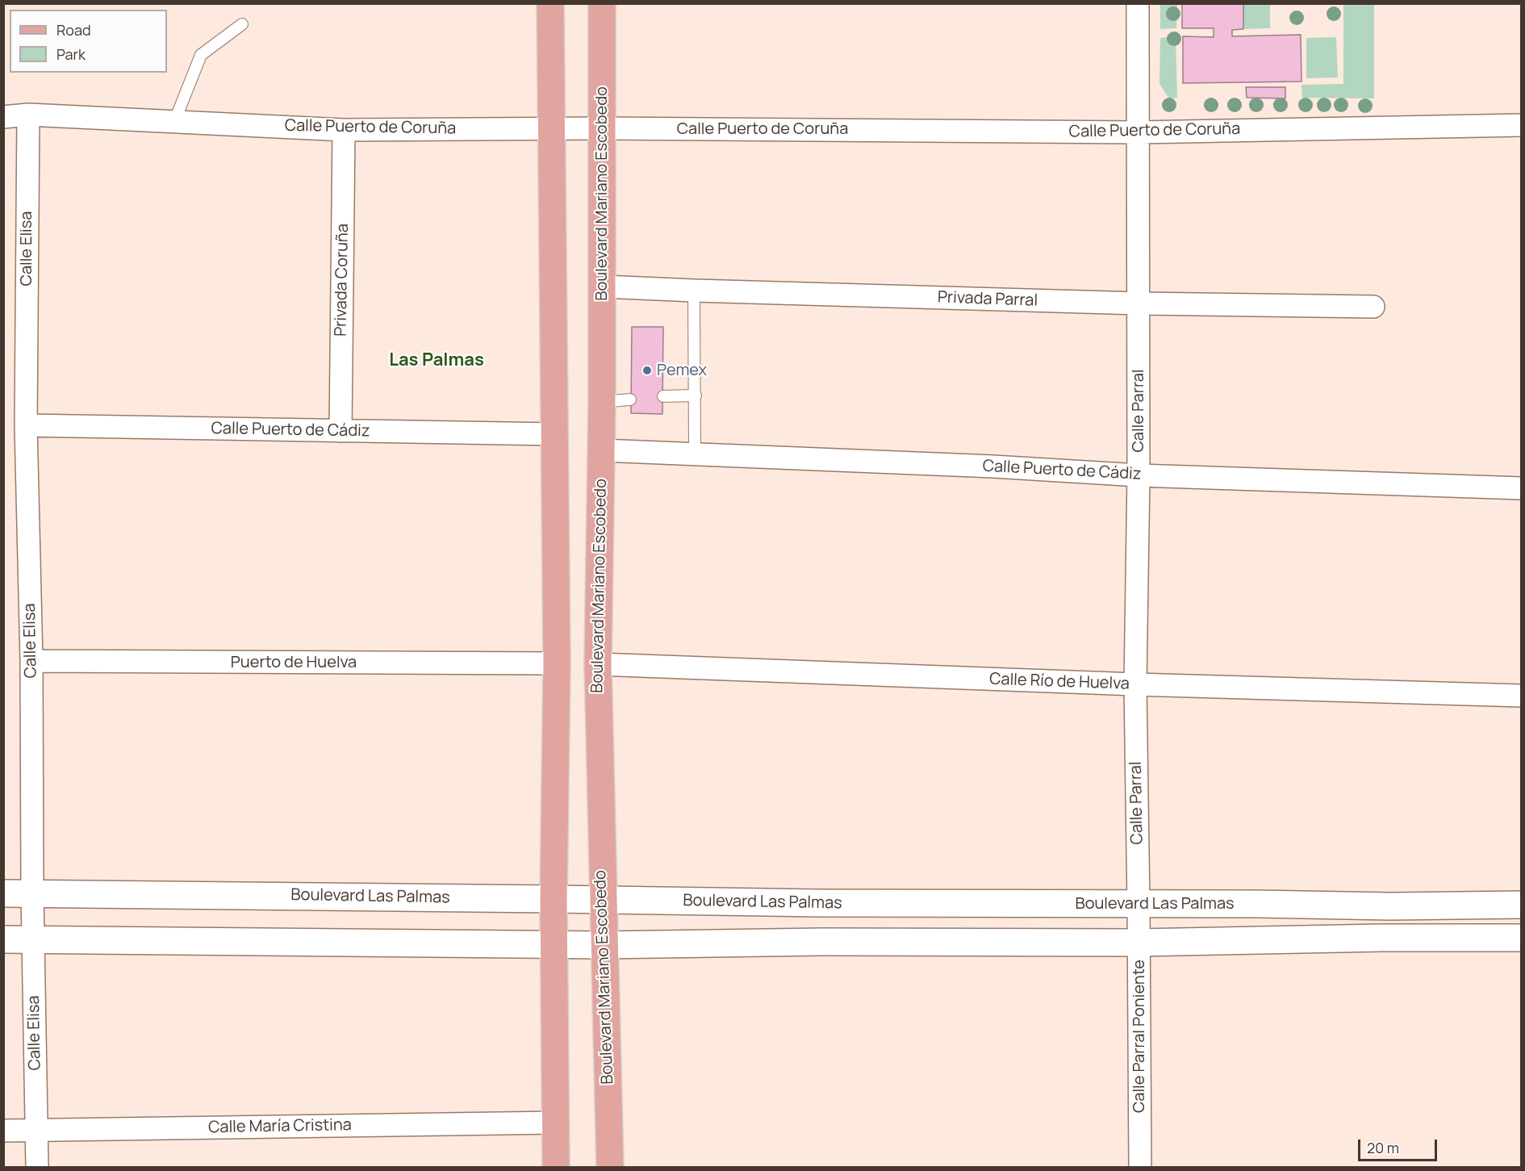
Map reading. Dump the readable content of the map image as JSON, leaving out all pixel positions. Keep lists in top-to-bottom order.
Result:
{
  "streets": {
    "main road": ["Boulevard Mariano Escobedo"],
    "street": [
      "Calle Puerto de Coruña",
      "Calle Elisa",
      "Privada Coruña",
      "Privada Parral",
      "Calle Parral",
      "Calle Puerto de Cádiz",
      "Puerto de Huelva",
      "Calle Río de Huelva",
      "Boulevard Las Palmas",
      "Calle Parral Poniente",
      "Calle María Cristina"
    ]
  },
  "crossings": [
    ["Calle Puerto de Coruña", "Boulevard Mariano Escobedo"],
    ["Calle Puerto de Coruña", "Calle Elisa"],
    ["Calle Puerto de Coruña", "Privada Coruña"],
    ["Calle Puerto de Coruña", "Calle Parral"],
    ["Boulevard Mariano Escobedo", "Privada Parral"],
    ["Boulevard Mariano Escobedo", "Calle Puerto de Cádiz"],
    ["Boulevard Mariano Escobedo", "Calle Río de Huelva"],
    ["Boulevard Mariano Escobedo", "Boulevard Las Palmas"],
    ["Calle Elisa", "Calle Puerto de Cádiz"],
    ["Calle Elisa", "Puerto de Huelva"],
    ["Calle Elisa", "Boulevard Las Palmas"],
    ["Calle Elisa", "Calle María Cristina"],
    ["Privada Coruña", "Calle Puerto de Cádiz"],
    ["Privada Parral", "Calle Parral"],
    ["Calle Parral", "Calle Puerto de Cádiz"],
    ["Calle Parral", "Calle Río de Huelva"],
    ["Calle Parral", "Boulevard Las Palmas"],
    ["Calle Parral", "Calle Parral Poniente"],
    ["Boulevard Las Palmas", "Calle Parral Poniente"]
  ],
  "districts": ["Las Palmas"],
  "places": ["Pemex"],
  "legend": ["Road", "Park"],
  "scale_bar": "20 m"
}
